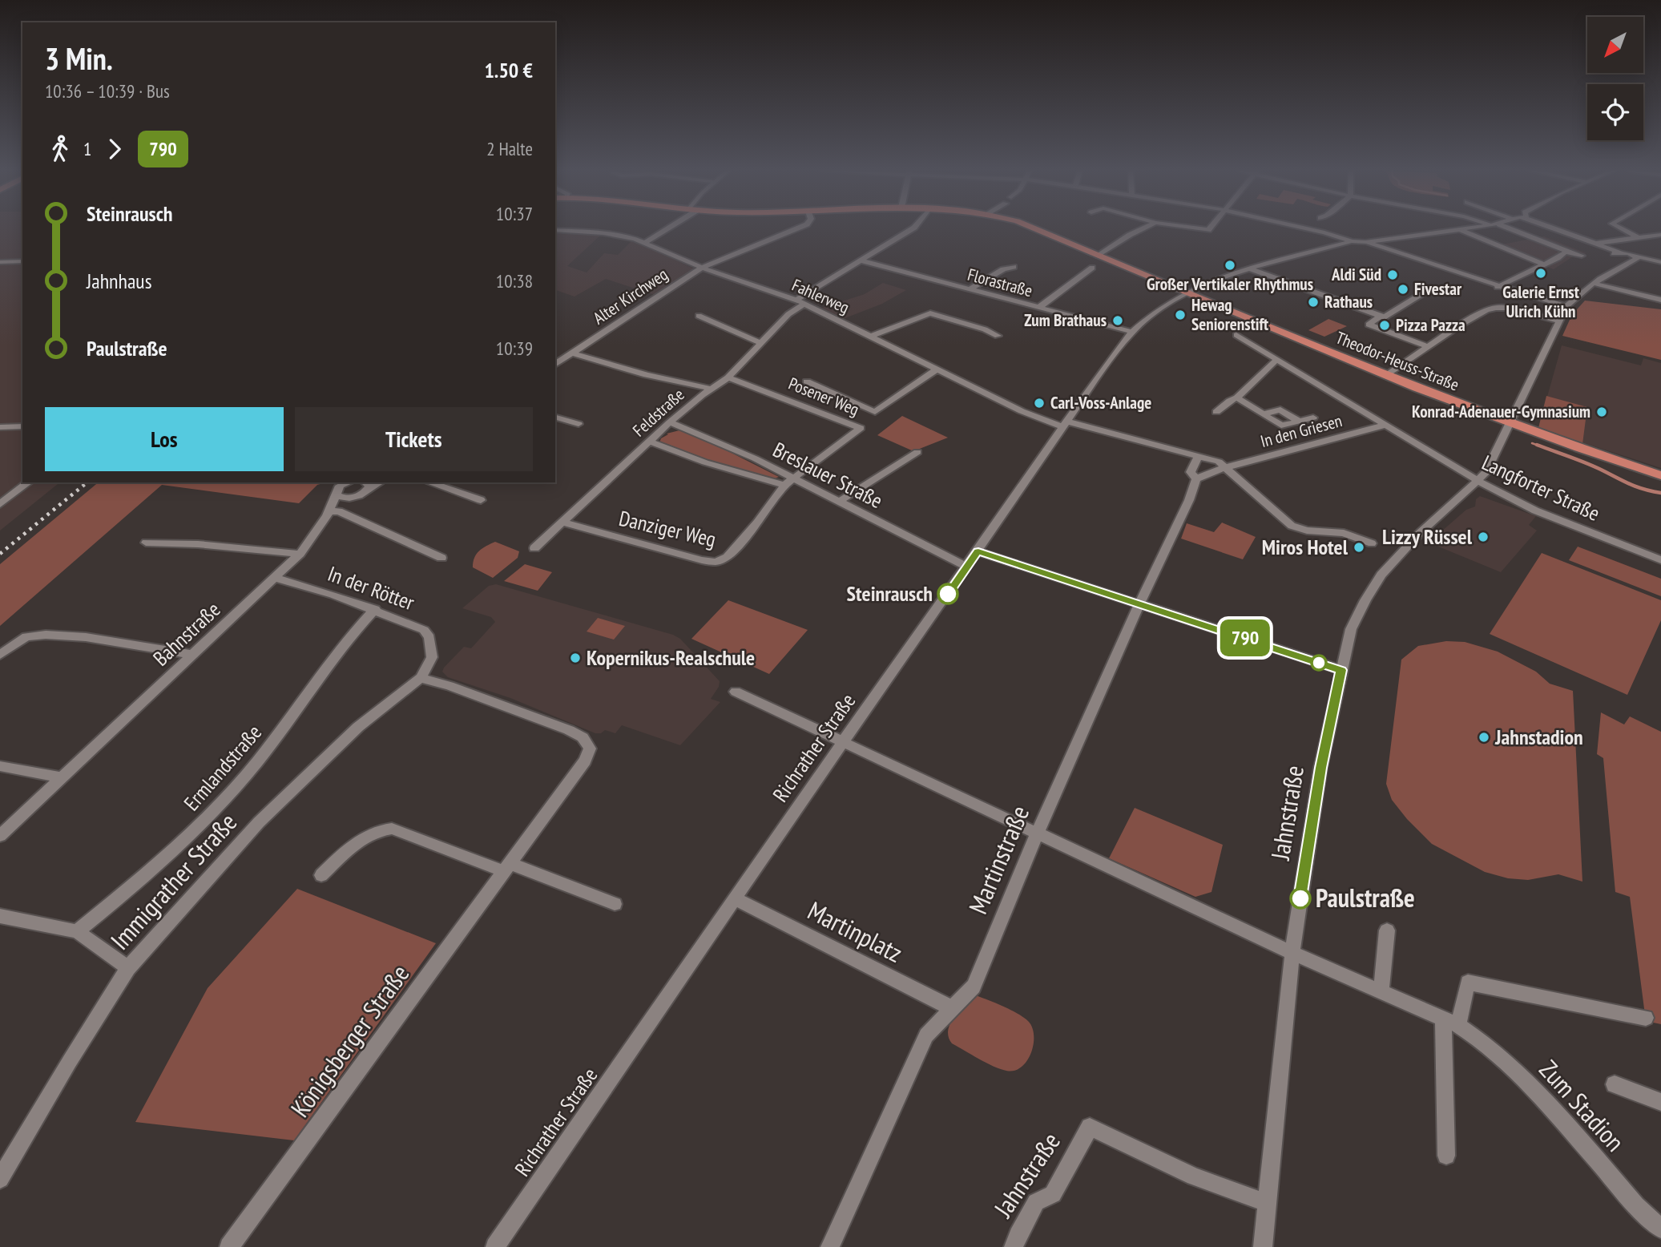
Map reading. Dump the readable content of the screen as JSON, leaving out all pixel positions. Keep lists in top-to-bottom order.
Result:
{
  "streets": {
    "main road": ["Theodor-Heuss-Straße"],
    "street": [
      "Florastraße",
      "Alter Kirchweg",
      "Fahlerweg",
      "Posener Weg",
      "Feldstraße",
      "In den Griesen",
      "Breslauer Straße",
      "Langforter Straße",
      "Danziger Weg",
      "In der Rötter",
      "Bahnstraße",
      "Richrather Straße",
      "Ermlandstraße",
      "Jahnstraße",
      "Martinstraße",
      "Immigrather Straße",
      "Martinplatz",
      "Königsberger Straße",
      "Zum Stadion"
    ]
  },
  "crossings": [
    ["Florastraße", "Feldstraße"],
    ["Florastraße", "Richrather Straße"],
    ["Alter Kirchweg", "Fahlerweg"],
    ["Fahlerweg", "Feldstraße"],
    ["Fahlerweg", "Richrather Straße"],
    ["Theodor-Heuss-Straße", "Richrather Straße"],
    ["Theodor-Heuss-Straße", "Jahnstraße"],
    ["Posener Weg", "Feldstraße"],
    ["Posener Weg", "Breslauer Straße"],
    ["Posener Weg", "Danziger Weg"],
    ["Feldstraße", "Breslauer Straße"],
    ["Feldstraße", "Danziger Weg"],
    ["In den Griesen", "Langforter Straße"],
    ["Breslauer Straße", "Danziger Weg"],
    ["Breslauer Straße", "Richrather Straße"],
    ["Langforter Straße", "Jahnstraße"],
    ["In der Rötter", "Bahnstraße"],
    ["In der Rötter", "Ermlandstraße"],
    ["In der Rötter", "Immigrather Straße"],
    ["Richrather Straße", "Martinplatz"],
    ["Jahnstraße", "Zum Stadion"],
    ["Martinstraße", "Martinplatz"],
    ["Immigrather Straße", "Königsberger Straße"]
  ],
  "places": [
    "Großer Vertikaler Rhythmus",
    "Galerie Ernst Ulrich Kühn",
    "Aldi Süd",
    "Fivestar",
    "Rathaus",
    "Hewag Seniorenstift",
    "Zum Brathaus",
    "Pizza Pazza",
    "Carl-Voss-Anlage",
    "Konrad-Adenauer-Gymnasium",
    "Lizzy Rüssel",
    "Miros Hotel",
    "Steinrausch",
    "Kopernikus-Realschule",
    "Jahnstadion",
    "Paulstraße"
  ],
  "lines": ["bus line 790"],
  "north": "bottom left",
  "page": {
    "on_map": "790",
    "heading": ["3 Min.", "10:36 – 10:39 · Bus", "1.50 €"],
    "legs": ["1", "790", "2 Halte"],
    "list": [
      {
        "name": "Steinrausch",
        "value": "10:37"
      },
      {
        "name": "Jahnhaus",
        "value": "10:38"
      },
      {
        "name": "Paulstraße",
        "value": "10:39"
      }
    ],
    "buttons": ["Los", "Tickets"]
  }
}
